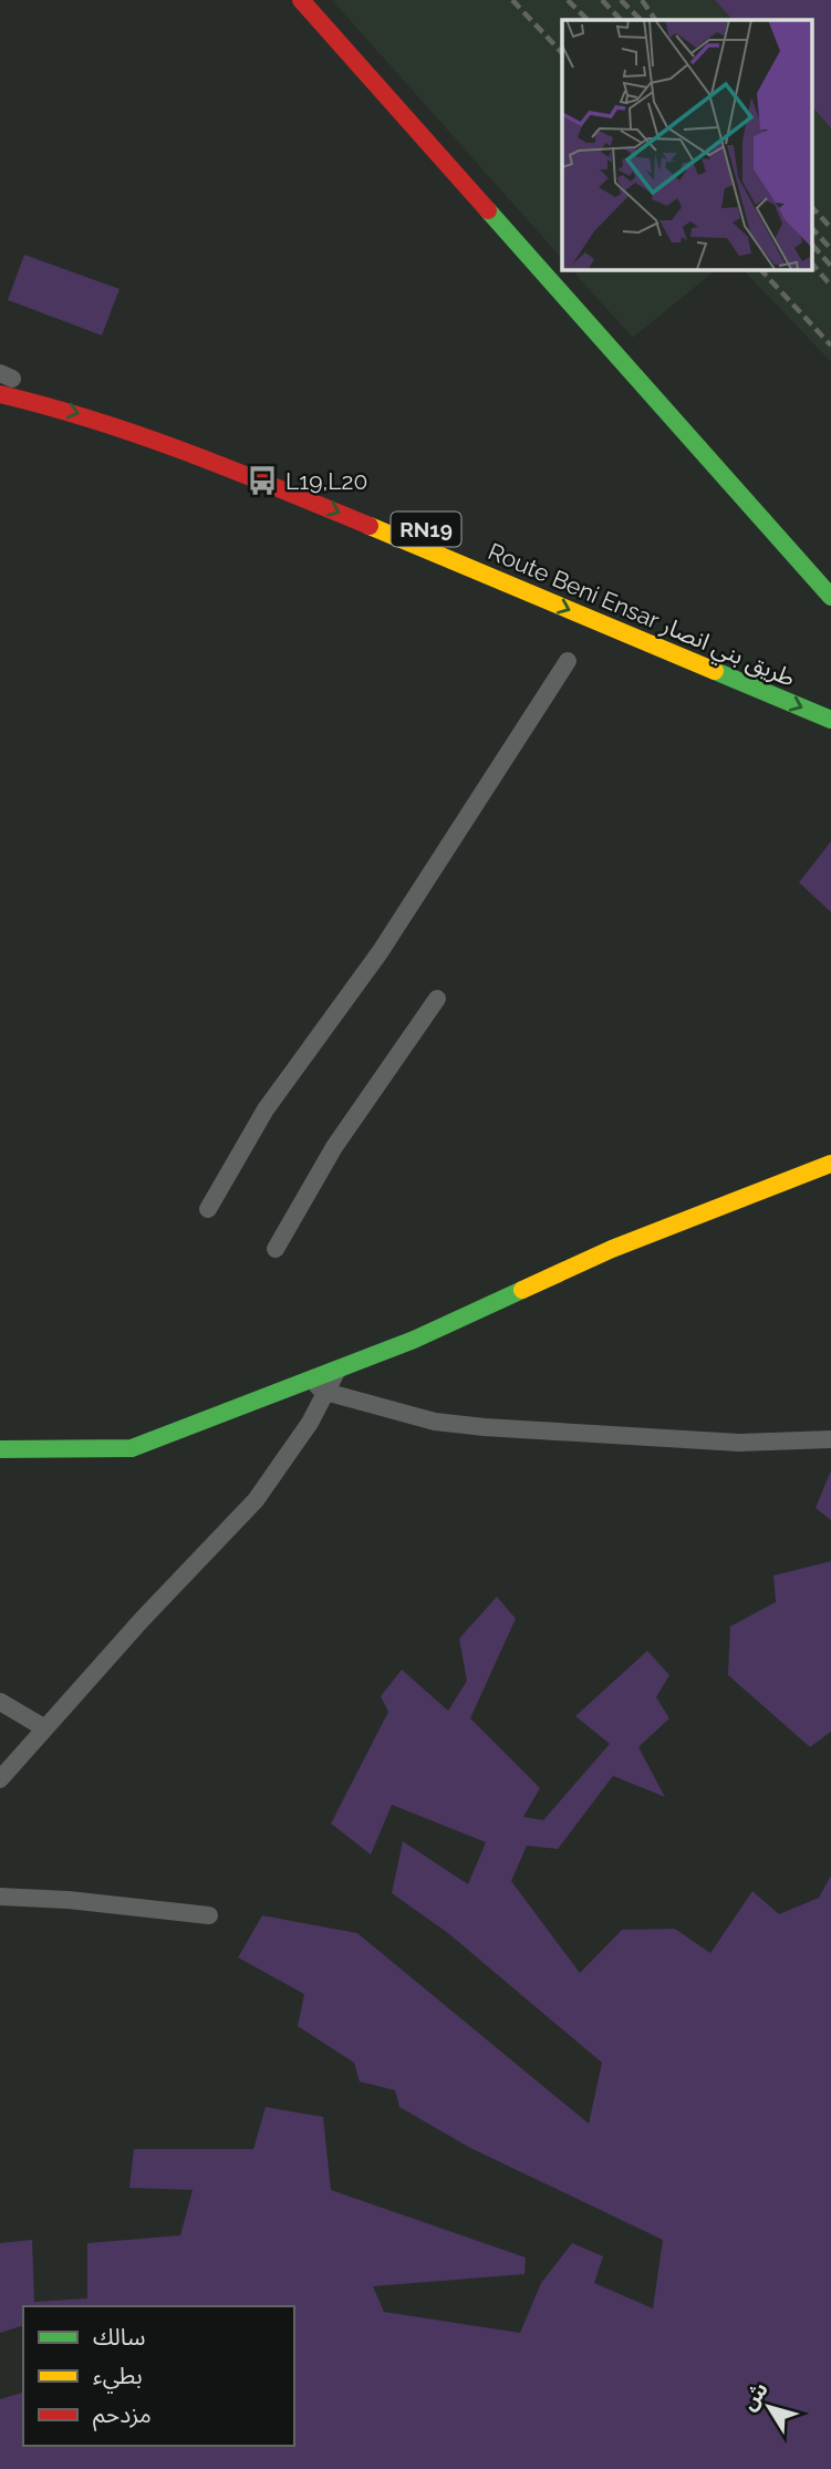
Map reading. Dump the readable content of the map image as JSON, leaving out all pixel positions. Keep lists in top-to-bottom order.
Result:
{
  "streets": {
    "main road": ["RN19", "Route Beni Ensar طريق بني انصار"]
  },
  "places": {
    "bus stop": ["L19,L20"]
  },
  "legend": ["سالك", "بطيء", "مزدحم"],
  "north": "top left"
}
